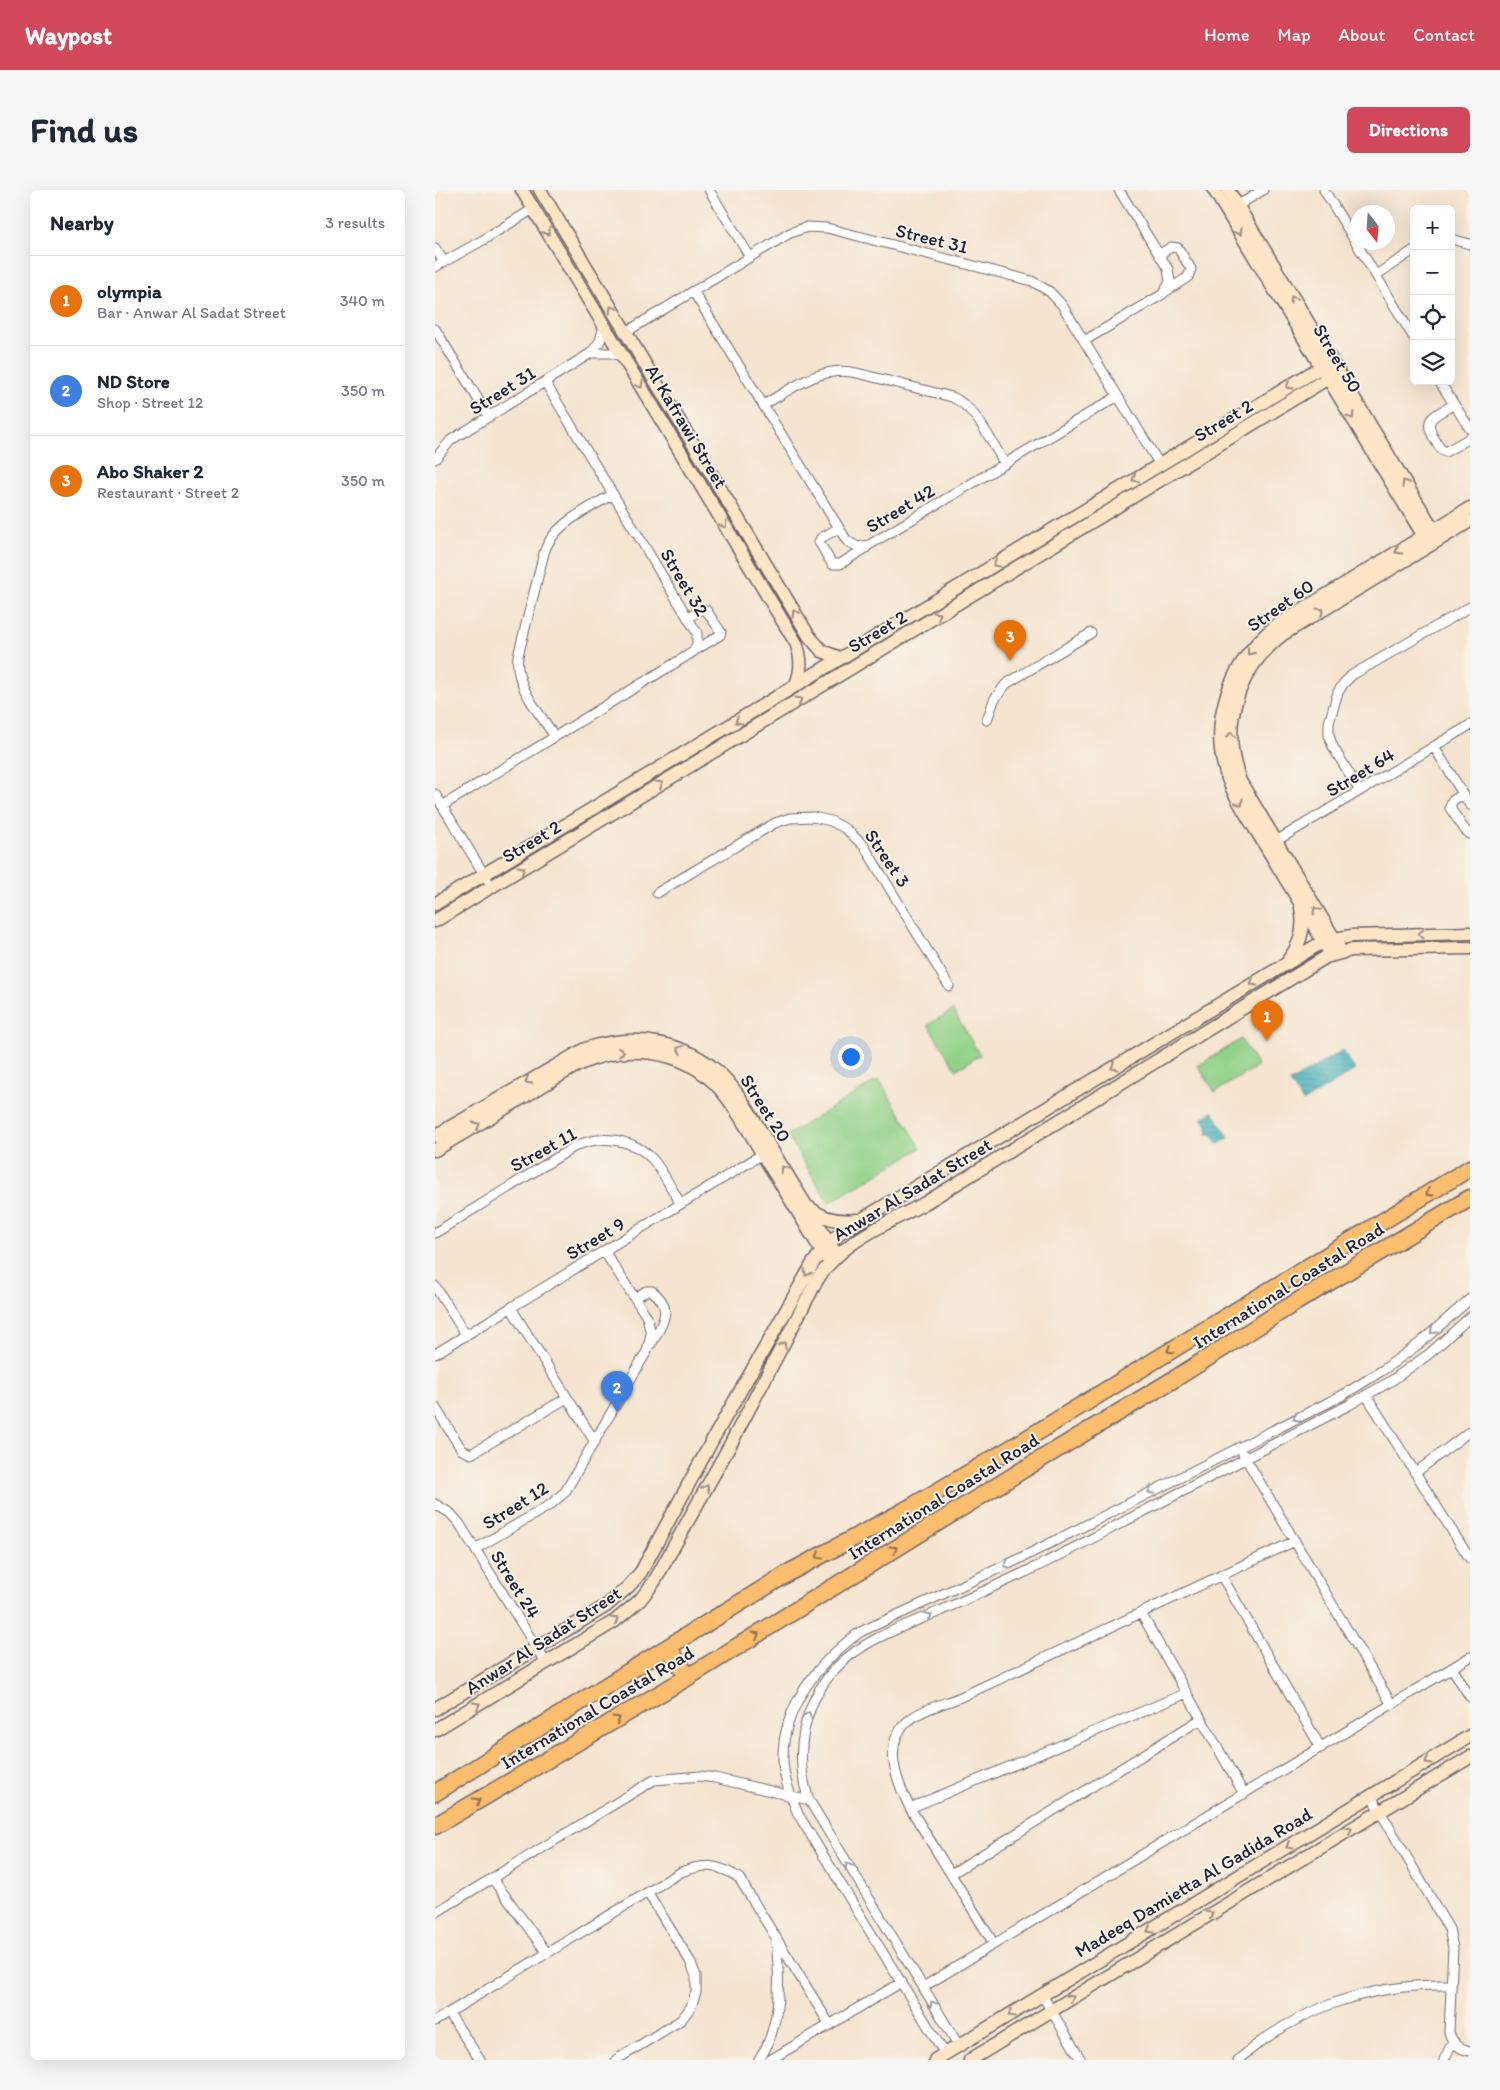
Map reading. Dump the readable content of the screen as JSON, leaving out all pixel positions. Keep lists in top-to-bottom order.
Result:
{
  "streets": {
    "highway": ["International Coastal Road"],
    "street": [
      "Street 31",
      "Street 50",
      "Street 2",
      "Al Kafrawi Street",
      "Street 42",
      "Street 32",
      "Street 60",
      "Street 64",
      "Street 3",
      "Street 20",
      "Street 11",
      "Anwar Al Sadat Street",
      "Street 9",
      "Street 12",
      "Street 24",
      "Madeeq Damietta Al Gadida Road"
    ]
  },
  "crossings": [
    ["Street 31", "Street 2"],
    ["Street 31", "Al Kafrawi Street"],
    ["Street 31", "Street 42"],
    ["Street 31", "Street 32"],
    ["Street 50", "Street 2"],
    ["Street 50", "Street 60"],
    ["Street 2", "Al Kafrawi Street"],
    ["Street 60", "Street 64"],
    ["Street 60", "Anwar Al Sadat Street"],
    ["Street 20", "Anwar Al Sadat Street"],
    ["Street 20", "Street 9"],
    ["Street 11", "Street 9"],
    ["Anwar Al Sadat Street", "Street 24"],
    ["Street 9", "Street 12"],
    ["Street 12", "Street 24"]
  ],
  "north": "bottom",
  "page": {
    "header": "Waypost",
    "nav": [
      "Home",
      "Map",
      "About",
      "Contact"
    ],
    "buttons": "Directions",
    "title": "Find us",
    "heading": ["Nearby", "3 results"],
    "map_buttons": ["+", "−"],
    "list": [
      {
        "mark": "1",
        "name": "olympia",
        "note": "Bar · Anwar Al Sadat Street",
        "value": "340 m"
      },
      {
        "mark": "2",
        "name": "ND Store",
        "note": "Shop · Street 12",
        "value": "350 m"
      },
      {
        "mark": "3",
        "name": "Abo Shaker 2",
        "note": "Restaurant · Street 2",
        "value": "350 m"
      }
    ],
    "pins": ["3", "1", "2"]
  }
}
